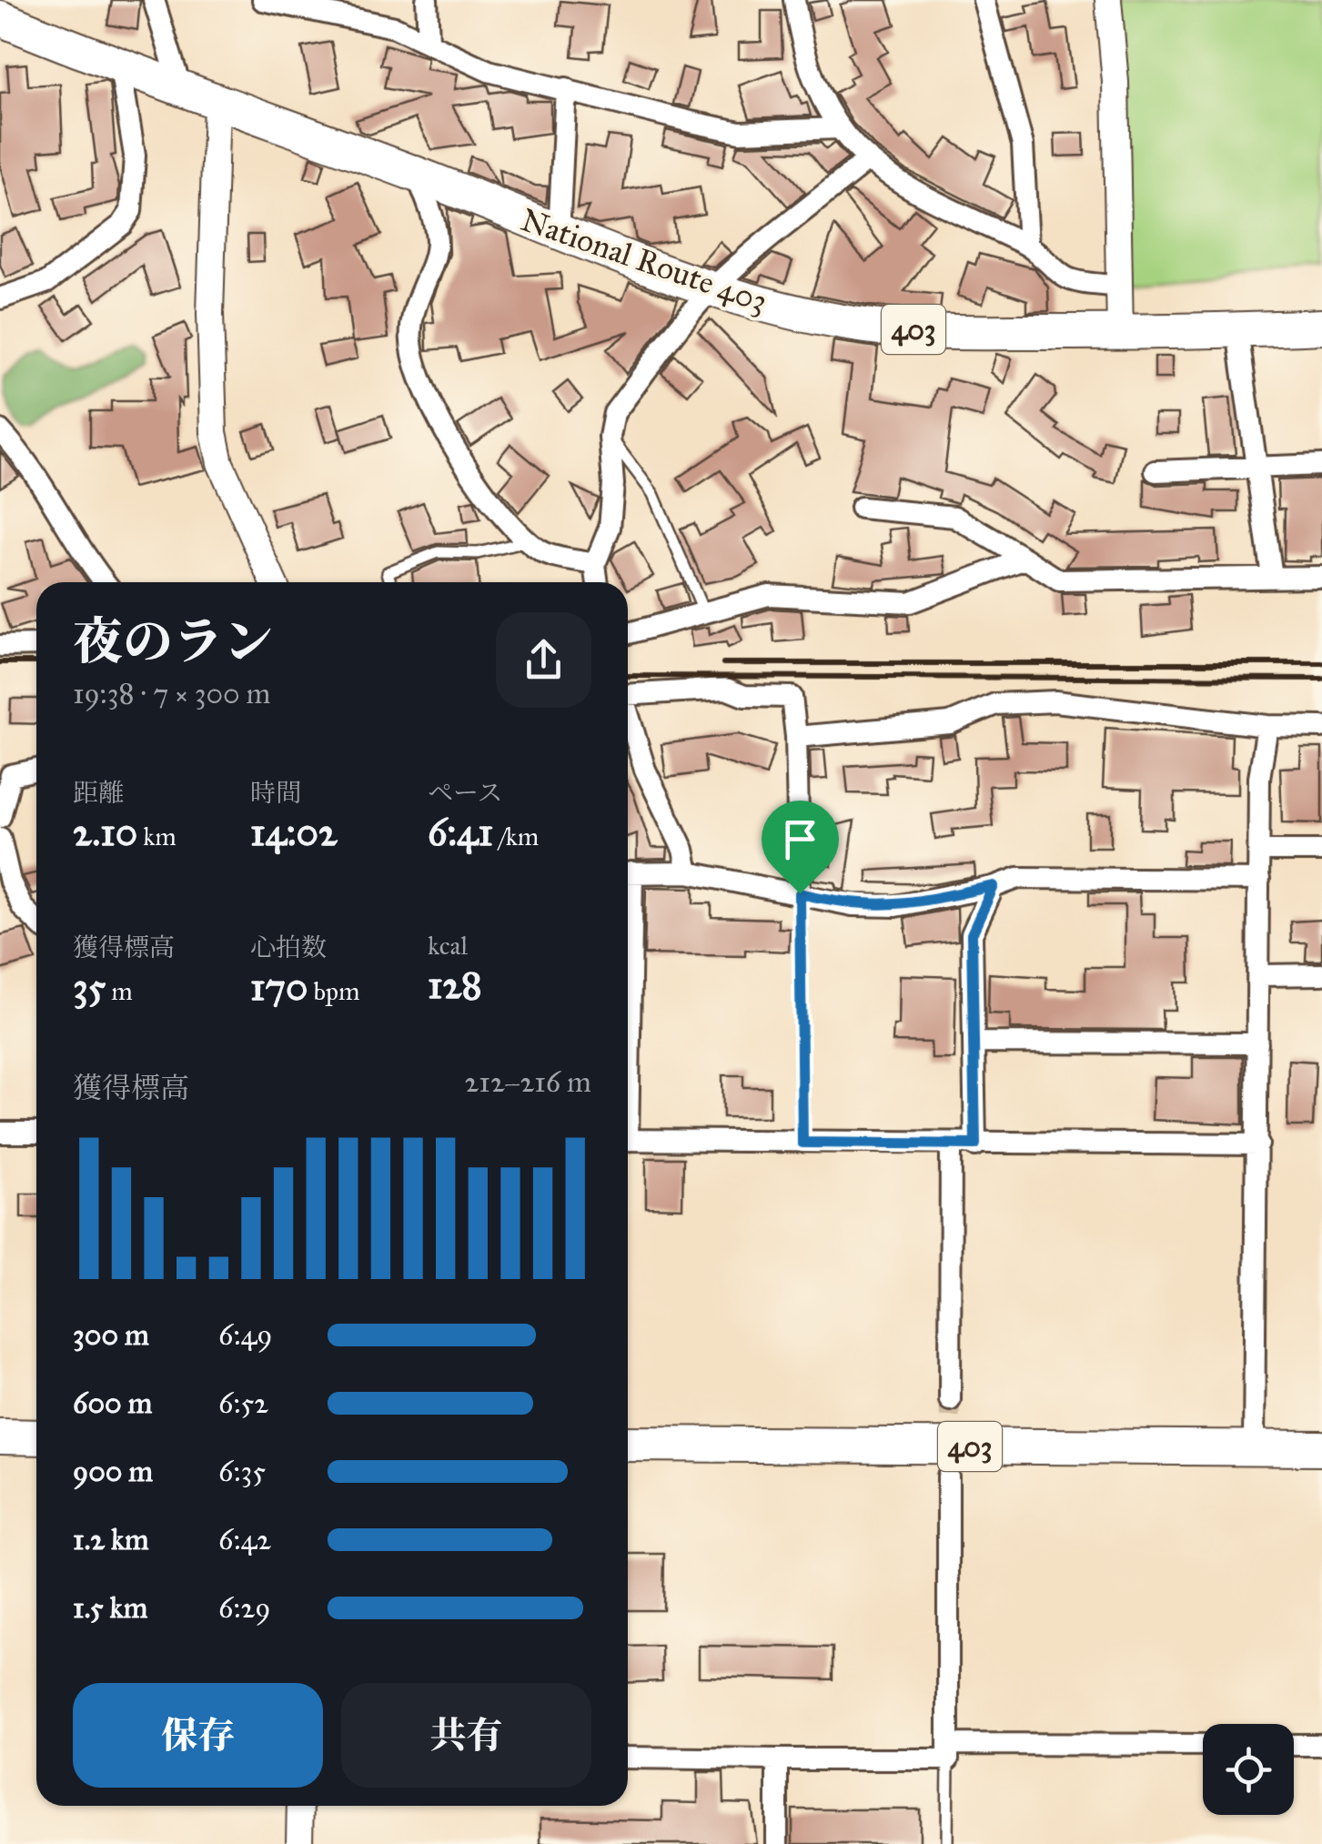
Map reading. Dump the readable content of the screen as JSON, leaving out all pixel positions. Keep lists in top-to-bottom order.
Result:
{
  "streets": {
    "highway": ["National Route 403", "403"]
  },
  "page": {
    "heading": ["夜のラン", "19:38 · 7 × 300 m"],
    "stats": [
      ["距離", "2.10 km"],
      ["時間", "14:02"],
      ["ペース", "6:41 /km"],
      ["獲得標高", "35 m"],
      ["心拍数", "170 bpm"],
      ["kcal", "128"]
    ],
    "chart": ["獲得標高", "212–216 m"],
    "list": [
      {
        "name": "300 m",
        "note": "6:49"
      },
      {
        "name": "600 m",
        "note": "6:52"
      },
      {
        "name": "900 m",
        "note": "6:35"
      },
      {
        "name": "1.2 km",
        "note": "6:42"
      },
      {
        "name": "1.5 km",
        "note": "6:29"
      }
    ],
    "buttons": ["保存", "共有"]
  }
}
